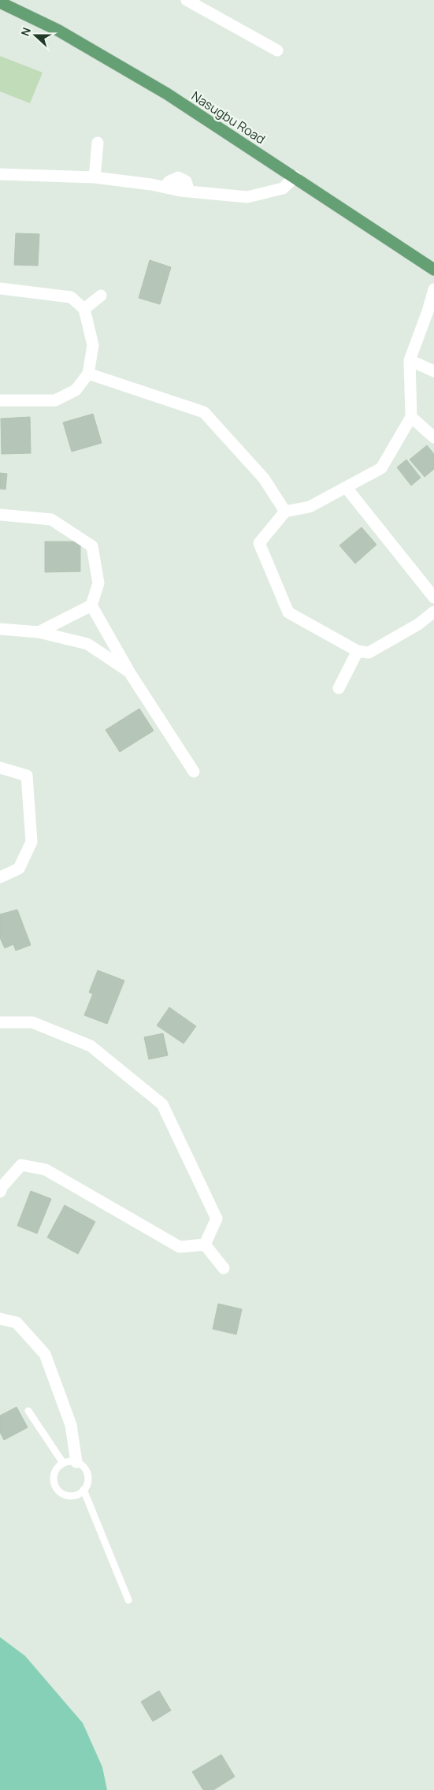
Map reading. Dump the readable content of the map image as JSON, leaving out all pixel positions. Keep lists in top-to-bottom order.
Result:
{
  "streets": {
    "main road": ["Nasugbu Road"]
  },
  "north": "left"
}
